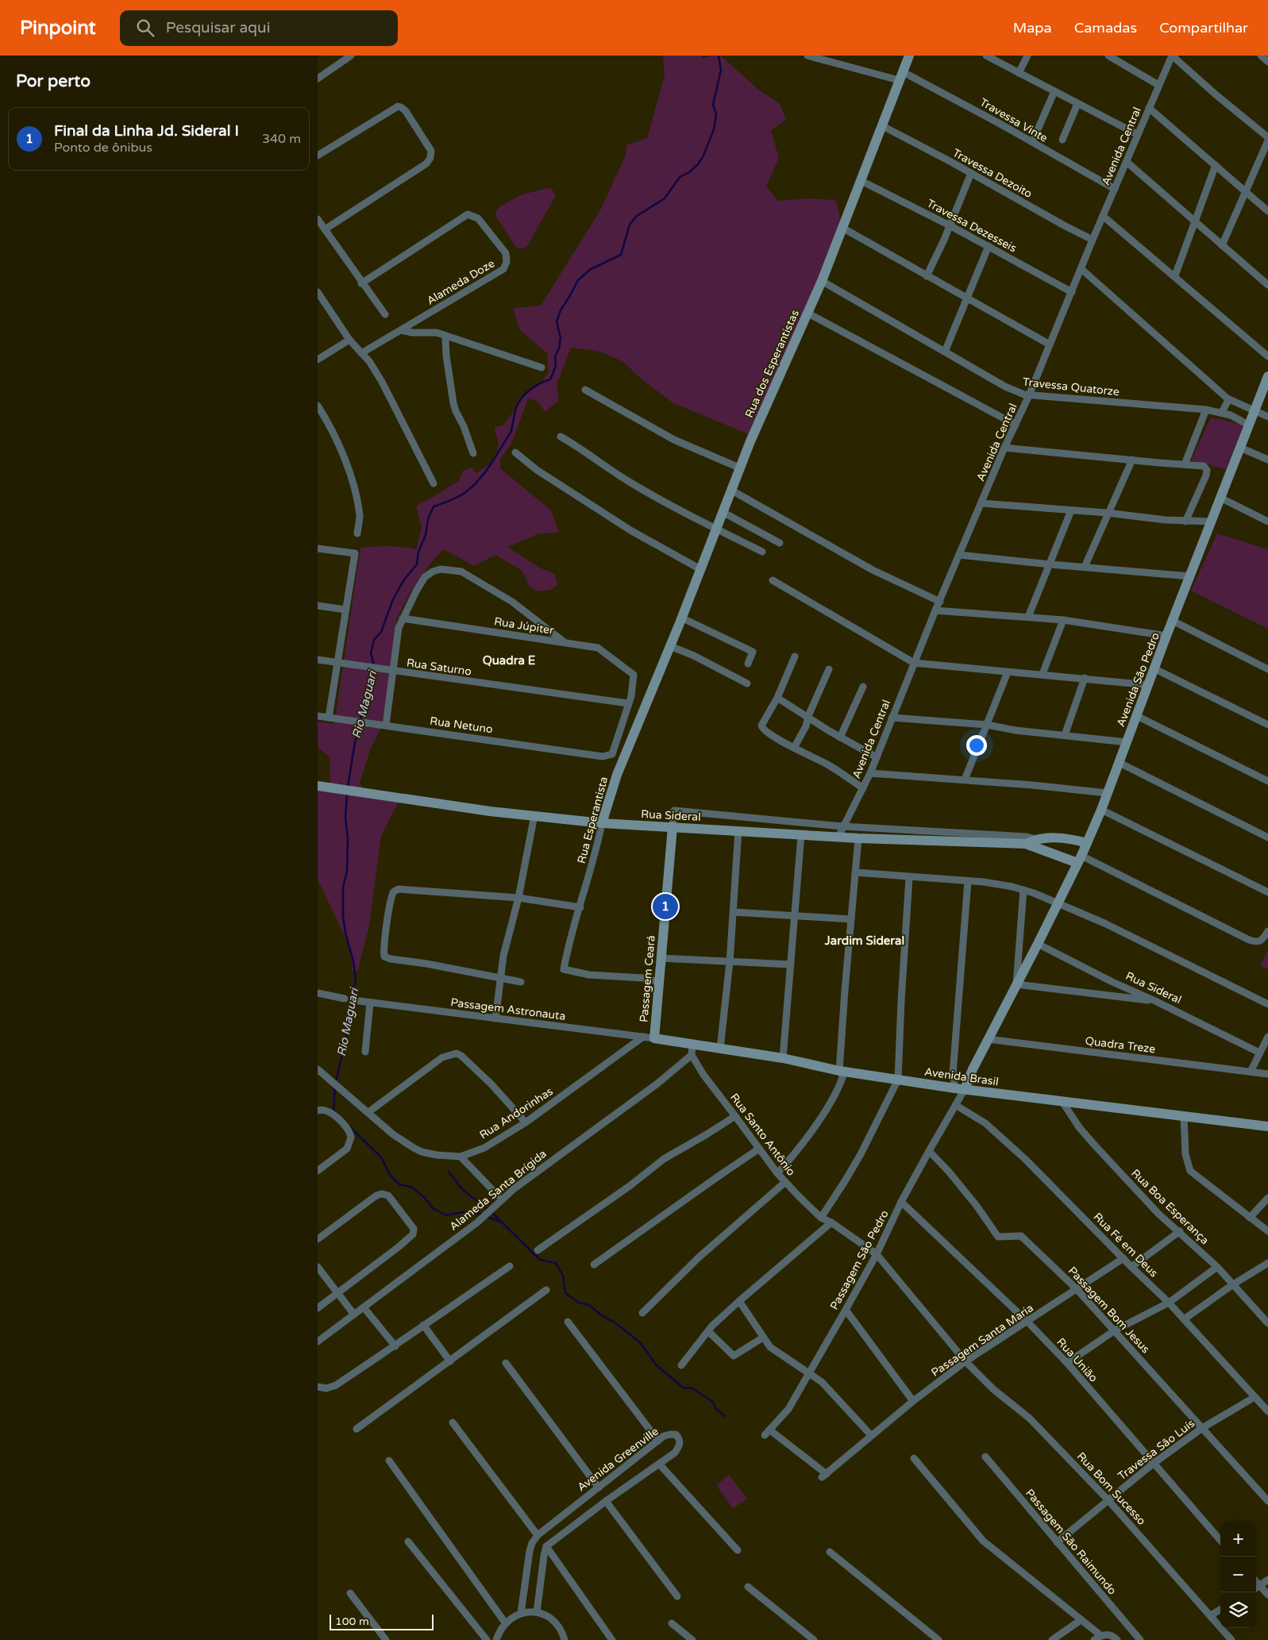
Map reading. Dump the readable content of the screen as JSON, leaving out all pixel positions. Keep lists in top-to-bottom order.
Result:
{
  "streets": {
    "main road": [
      "Rua dos Esperantistas",
      "Avenida São Pedro",
      "Rua Sideral",
      "Rua Esperantista",
      "Passagem Ceará",
      "Avenida Brasil"
    ],
    "street": [
      "Travessa Vinte",
      "Avenida Central",
      "Travessa Dezoito",
      "Travessa Dezesseis",
      "Alameda Doze",
      "Travessa Quatorze",
      "Rua Júpiter",
      "Rua Saturno",
      "Rua Netuno",
      "Passagem Astronauta",
      "Quadra Treze",
      "Rua Andorinhas",
      "Rua Santo Antônio",
      "Alameda Santa Brígida",
      "Rua Boa Esperança",
      "Rua Fé em Deus",
      "Passagem São Pedro",
      "Passagem Bom Jesus",
      "Passagem Santa Maria",
      "Rua União",
      "Travessa São Luís",
      "Avenida Greenville",
      "Rua Bom Sucesso",
      "Passagem São Raimundo"
    ]
  },
  "crossings": [
    ["Travessa Vinte", "Avenida Central"],
    ["Travessa Vinte", "Rua dos Esperantistas"],
    ["Avenida Central", "Travessa Dezoito"],
    ["Avenida Central", "Travessa Dezesseis"],
    ["Avenida Central", "Travessa Quatorze"],
    ["Avenida Central", "Rua Sideral"],
    ["Travessa Dezoito", "Rua dos Esperantistas"],
    ["Travessa Dezesseis", "Rua dos Esperantistas"],
    ["Rua dos Esperantistas", "Travessa Quatorze"],
    ["Rua dos Esperantistas", "Rua Esperantista"],
    ["Travessa Quatorze", "Avenida São Pedro"],
    ["Rua Júpiter", "Rua Saturno"],
    ["Rua Júpiter", "Rua Netuno"],
    ["Rua Saturno", "Rua Netuno"],
    ["Avenida São Pedro", "Rua Sideral"],
    ["Avenida São Pedro", "Quadra Treze"],
    ["Avenida São Pedro", "Avenida Brasil"],
    ["Avenida São Pedro", "Passagem São Pedro"],
    ["Rua Sideral", "Rua Esperantista"],
    ["Rua Sideral", "Passagem Ceará"],
    ["Rua Esperantista", "Passagem Ceará"],
    ["Passagem Ceará", "Passagem Astronauta"],
    ["Passagem Ceará", "Avenida Brasil"],
    ["Passagem Astronauta", "Avenida Brasil"],
    ["Passagem Astronauta", "Rua Andorinhas"],
    ["Avenida Brasil", "Rua Boa Esperança"],
    ["Avenida Brasil", "Passagem São Pedro"],
    ["Rua Santo Antônio", "Alameda Santa Brígida"],
    ["Rua Santo Antônio", "Passagem São Pedro"],
    ["Rua Santo Antônio", "Passagem Santa Maria"],
    ["Rua Santo Antônio", "Rua Bom Sucesso"],
    ["Rua Fé em Deus", "Passagem São Pedro"],
    ["Rua Fé em Deus", "Passagem Santa Maria"],
    ["Rua Fé em Deus", "Travessa São Luís"],
    ["Passagem São Pedro", "Passagem Bom Jesus"],
    ["Passagem São Pedro", "Passagem Santa Maria"],
    ["Passagem São Pedro", "Rua União"],
    ["Passagem Bom Jesus", "Passagem Santa Maria"],
    ["Passagem Bom Jesus", "Travessa São Luís"],
    ["Passagem Santa Maria", "Rua União"],
    ["Passagem Santa Maria", "Rua Bom Sucesso"],
    ["Rua União", "Travessa São Luís"],
    ["Travessa São Luís", "Rua Bom Sucesso"],
    ["Travessa São Luís", "Passagem São Raimundo"]
  ],
  "districts": ["Quadra E", "Jardim Sideral"],
  "water": ["Rio Maguari"],
  "scale_bar": "100 m",
  "page": {
    "header": "Pinpoint",
    "search": "Pesquisar aqui",
    "nav": ["Mapa", "Camadas", "Compartilhar"],
    "heading": "Por perto",
    "list": [
      {
        "mark": "1",
        "name": "Final da Linha Jd. Sideral I",
        "note": "Ponto de ônibus",
        "value": "340 m"
      }
    ],
    "pins": "1",
    "map_buttons": ["+", "−"],
    "scale": "100 m"
  }
}
